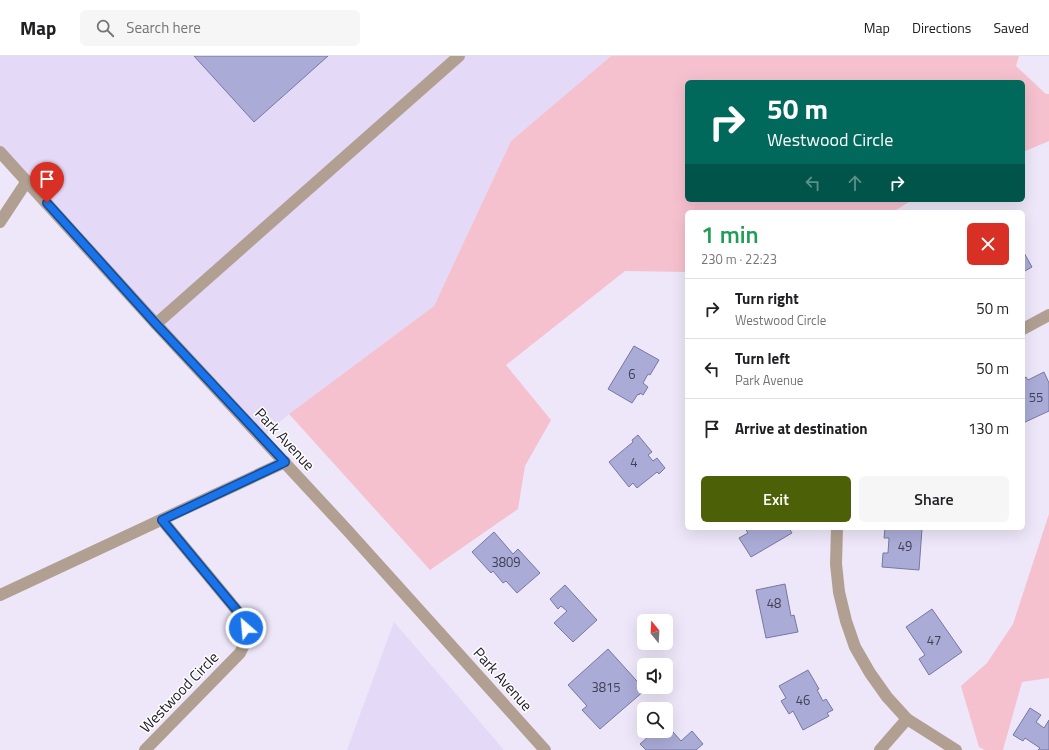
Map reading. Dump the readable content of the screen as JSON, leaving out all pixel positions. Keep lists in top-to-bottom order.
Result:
{
  "streets": {
    "street": ["Park Avenue", "Westwood Circle"]
  },
  "house_numbers": [
    "6",
    "55",
    "4",
    "49",
    "3809",
    "48",
    "47",
    "3815",
    "46"
  ],
  "north": "top",
  "page": {
    "header": "Map",
    "search": "Search here",
    "nav": ["Map", "Directions", "Saved"],
    "turn": ["50 m", "Westwood Circle"],
    "heading": ["1 min", "230 m · 22:23"],
    "list": [
      {
        "name": "Turn right",
        "note": "Westwood Circle",
        "value": "50 m"
      },
      {
        "name": "Turn left",
        "note": "Park Avenue",
        "value": "50 m"
      },
      {
        "name": "Arrive at destination",
        "value": "130 m"
      }
    ],
    "buttons": ["Exit", "Share"]
  }
}
